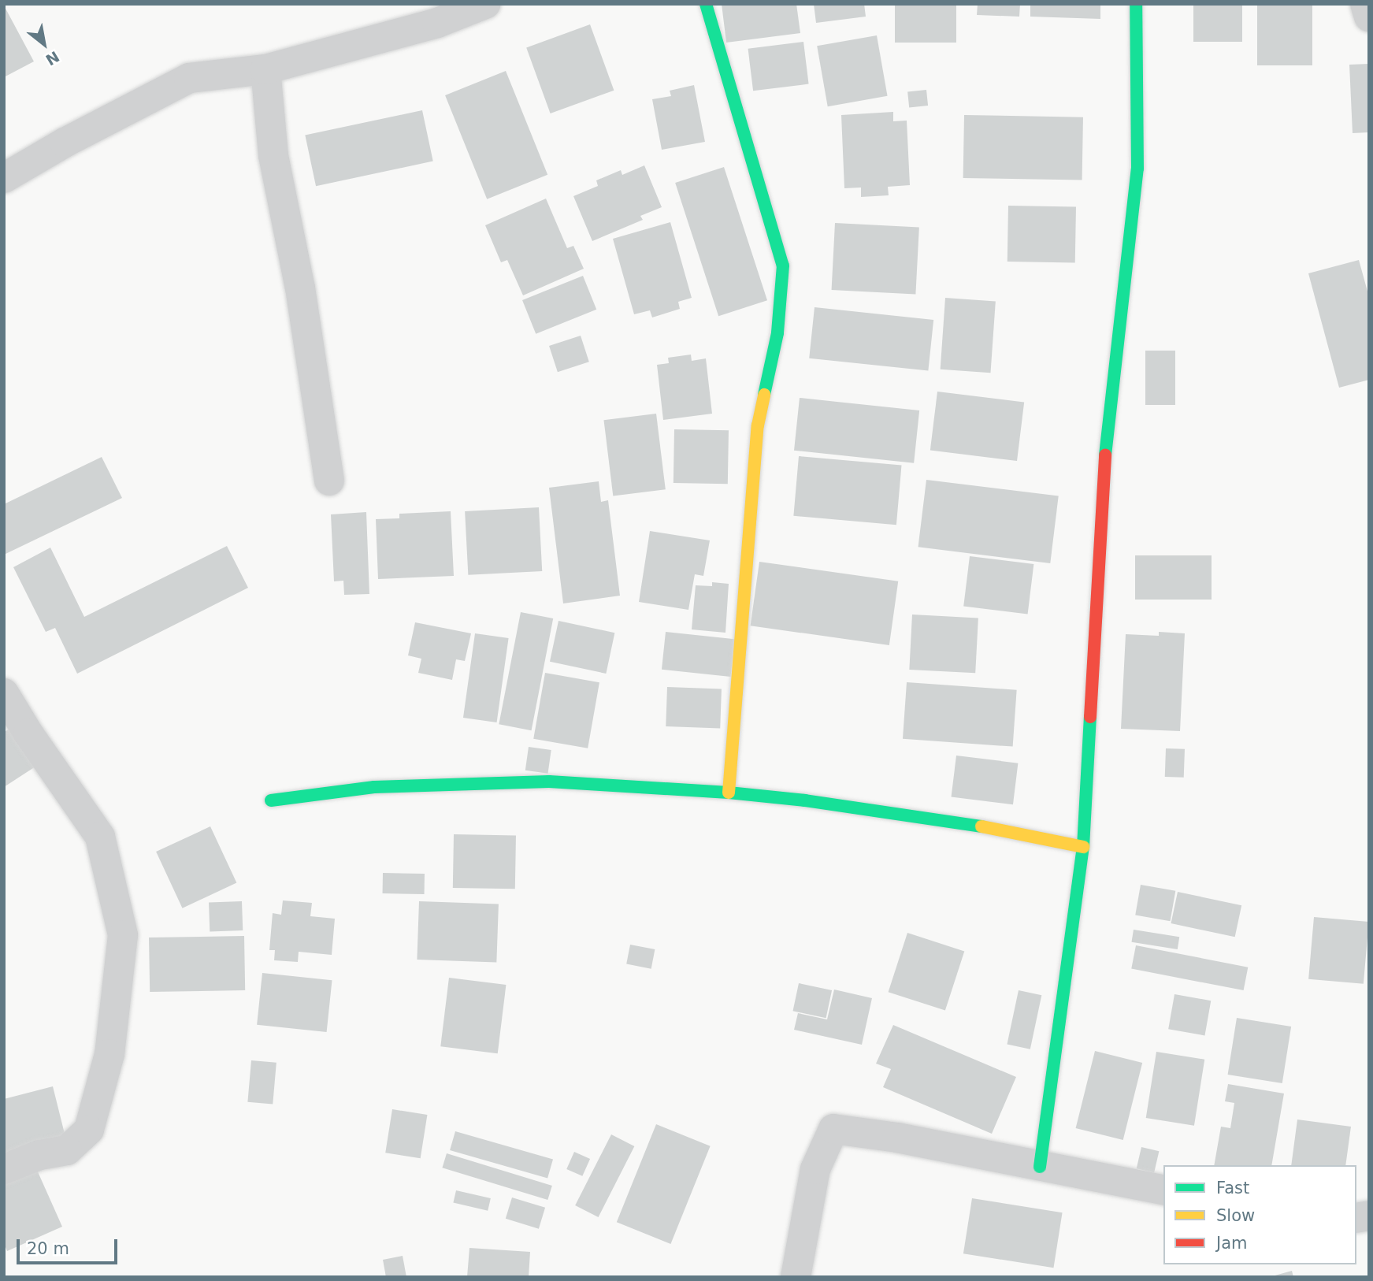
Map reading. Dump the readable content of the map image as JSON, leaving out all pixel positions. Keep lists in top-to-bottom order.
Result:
{
  "legend": ["Fast", "Slow", "Jam"],
  "scale_bar": "20 m",
  "north": "bottom right"
}
